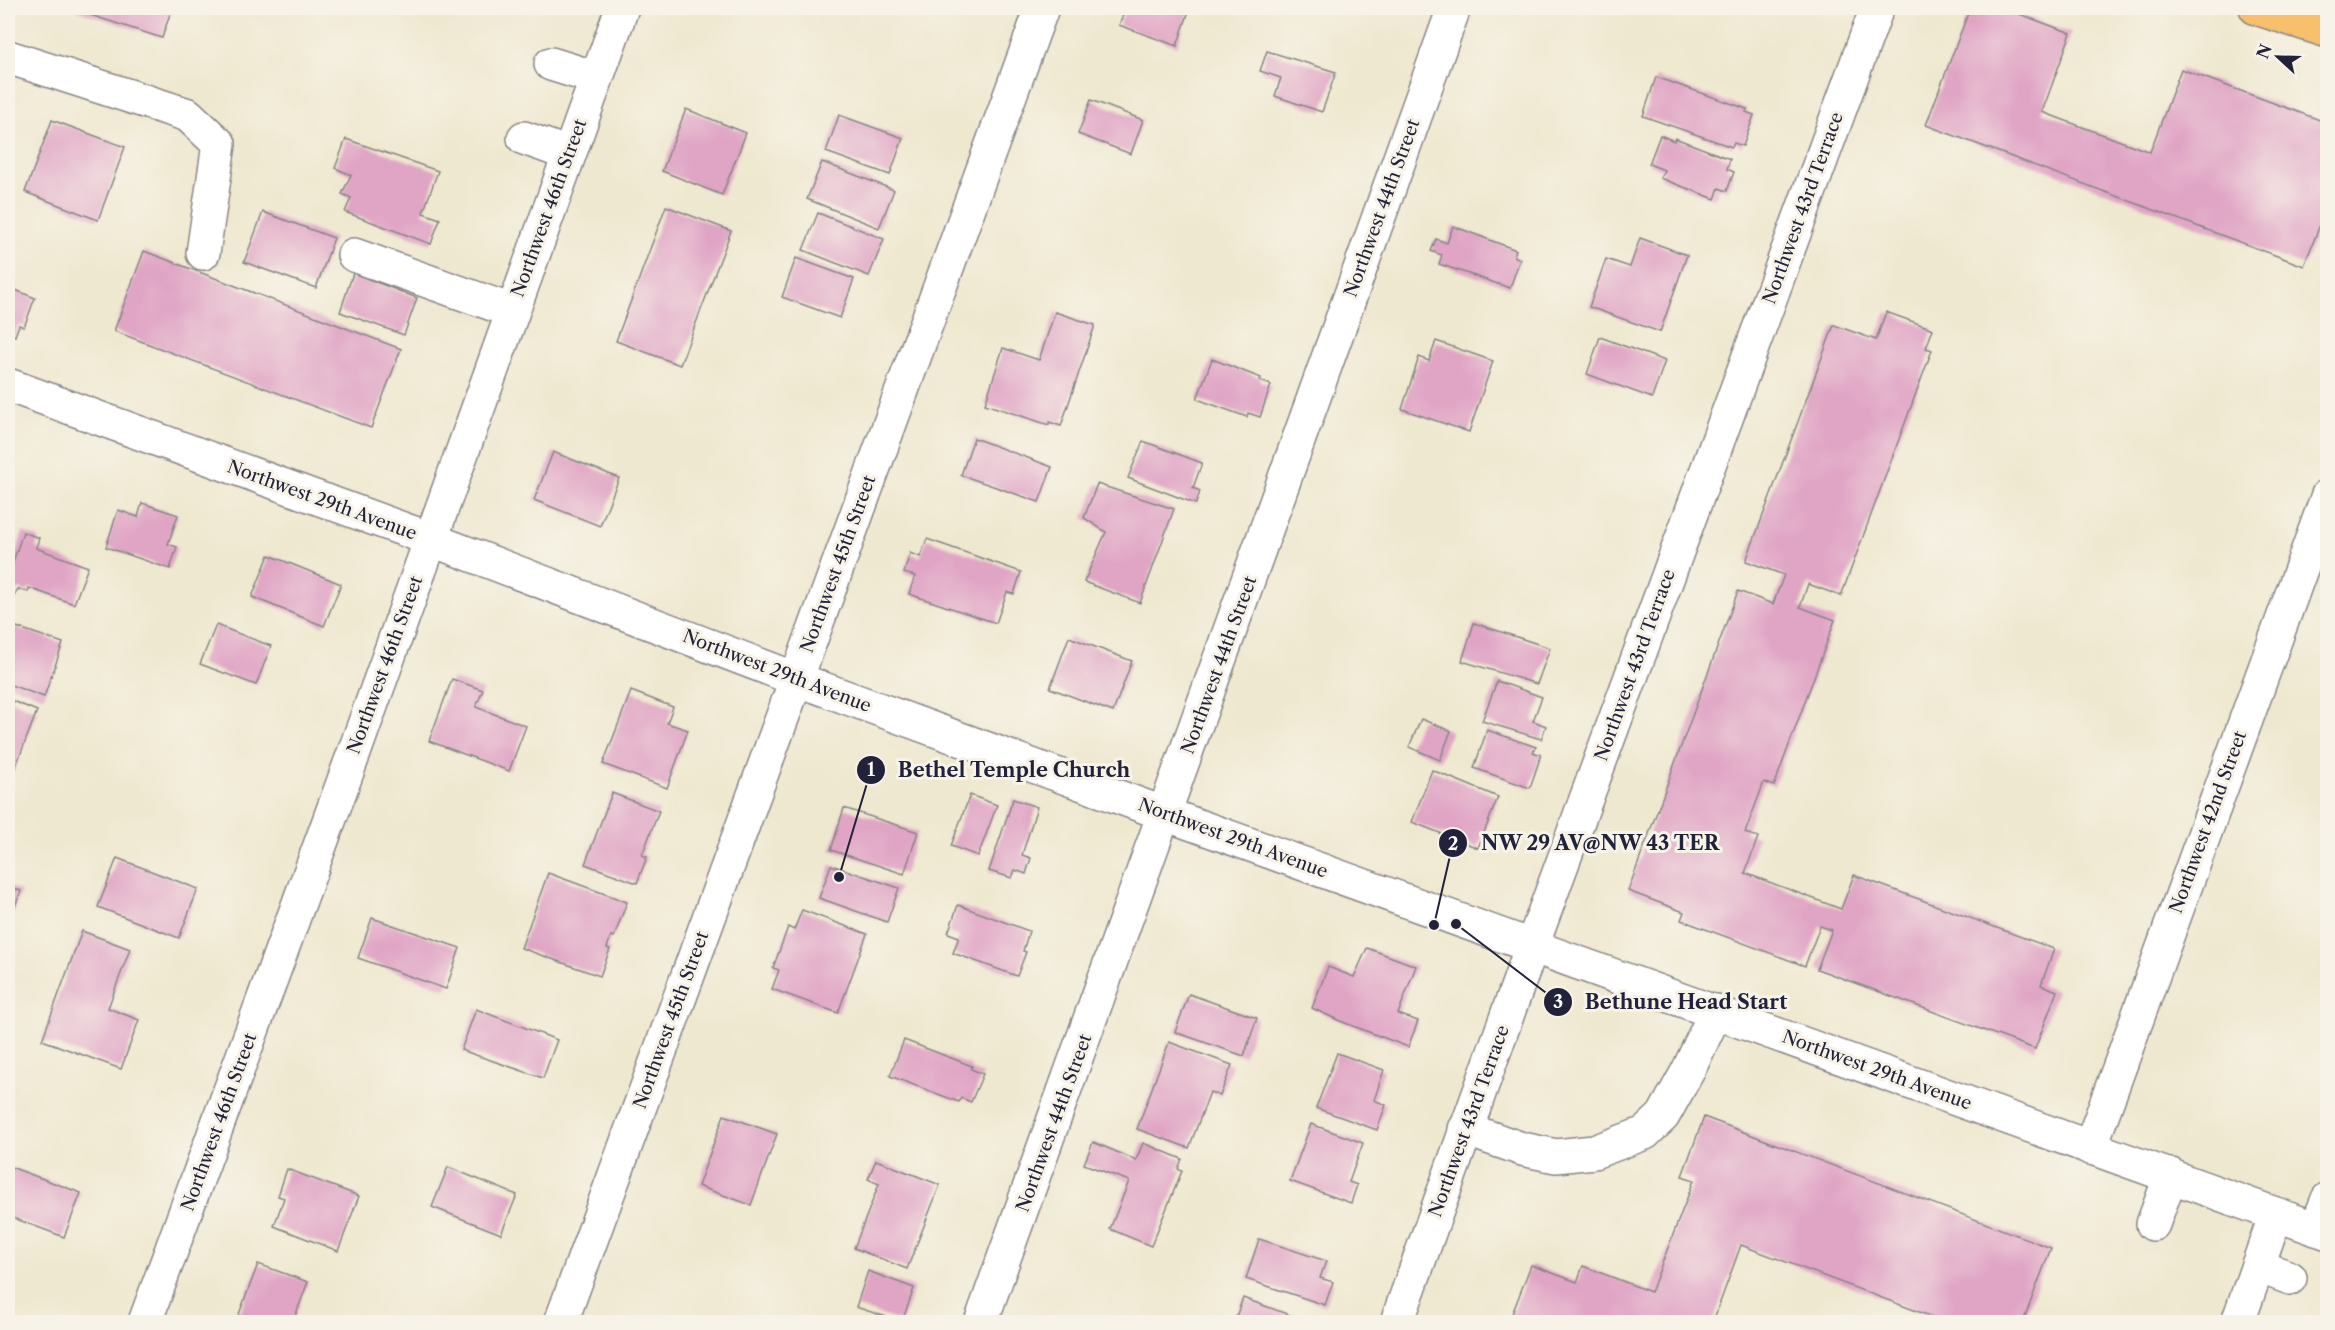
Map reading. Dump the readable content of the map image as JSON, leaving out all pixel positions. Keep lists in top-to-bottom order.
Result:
{
  "streets": {
    "street": [
      "Northwest 46th Street",
      "Northwest 44th Street",
      "Northwest 43rd Terrace",
      "Northwest 29th Avenue",
      "Northwest 45th Street",
      "Northwest 42nd Street"
    ]
  },
  "crossings": [
    ["Northwest 46th Street", "Northwest 29th Avenue"],
    ["Northwest 44th Street", "Northwest 29th Avenue"],
    ["Northwest 43rd Terrace", "Northwest 29th Avenue"],
    ["Northwest 29th Avenue", "Northwest 45th Street"],
    ["Northwest 29th Avenue", "Northwest 42nd Street"]
  ],
  "places": ["Bethel Temple Church", "Bethune Head Start", "NW 29 AV@NW 43 TER"],
  "north": "left"
}
